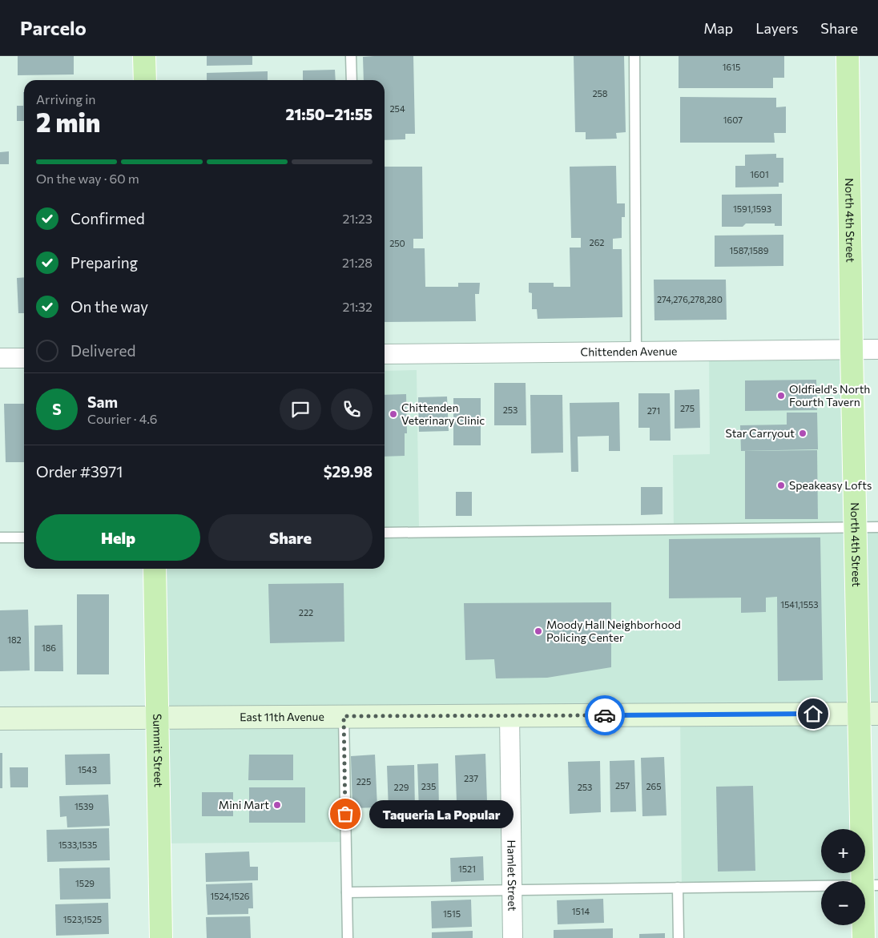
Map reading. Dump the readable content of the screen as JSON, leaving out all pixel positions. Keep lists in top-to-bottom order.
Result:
{
  "streets": {
    "main road": ["North 4th Street", "Summit Street"],
    "street": ["Chittenden Avenue", "East 11th Avenue", "Hamlet Street"]
  },
  "crossings": [
    ["North 4th Street", "Chittenden Avenue"],
    ["North 4th Street", "East 11th Avenue"],
    ["East 11th Avenue", "Summit Street"],
    ["East 11th Avenue", "Hamlet Street"]
  ],
  "places": [
    "Oldfield's North Fourth Tavern",
    "Chittenden Veterinary Clinic",
    "Star Carryout",
    "Speakeasy Lofts",
    "Moody Hall Neighborhood Policing Center",
    "Mini Mart",
    "Taqueria La Popular"
  ],
  "house_numbers": [
    "1615",
    "258",
    "254",
    "1607",
    "1601",
    "1591,1593",
    "262",
    "250",
    "1587,1589",
    "274,276,278,280",
    "275",
    "253",
    "271",
    "1541,1553",
    "222",
    "182",
    "186",
    "1543",
    "237",
    "225",
    "257",
    "235",
    "265",
    "229",
    "253",
    "1539",
    "1533,1535",
    "1521",
    "1529",
    "1524,1526",
    "1514",
    "1515",
    "1523,1525"
  ],
  "page": {
    "header": "Parcelo",
    "nav": ["Map", "Layers", "Share"],
    "heading": ["2 min", "Arriving in", "21:50–21:55"],
    "panel": [
      "Sam",
      "Courier · 4.6",
      "Order #3971",
      "$29.98"
    ],
    "bar": "On the way · 60 m",
    "list": [
      ["Confirmed", "21:23"],
      ["Preparing", "21:28"],
      ["On the way", "21:32"],
      "Delivered"
    ],
    "round": "S",
    "buttons": ["Help", "Share"],
    "bubble": "Taqueria La Popular",
    "map_buttons": ["+", "−"]
  }
}
